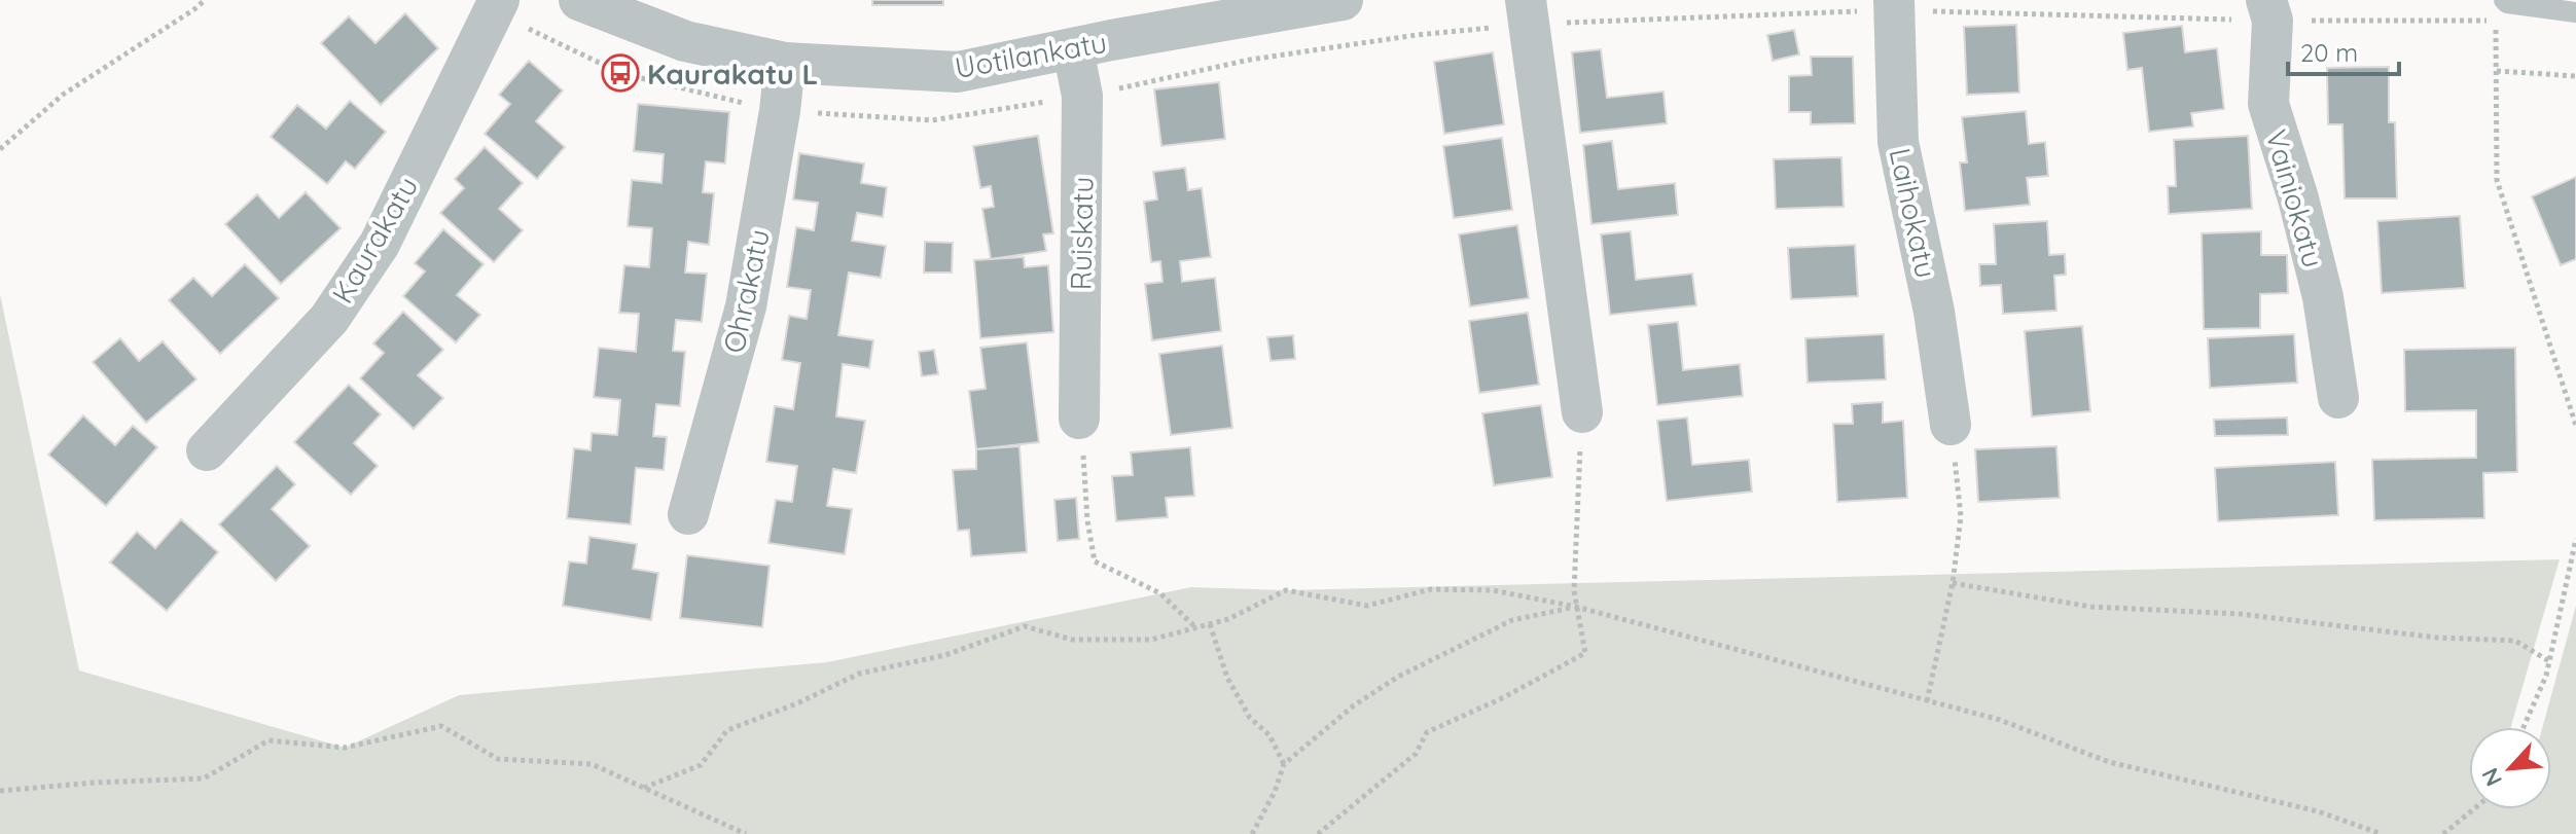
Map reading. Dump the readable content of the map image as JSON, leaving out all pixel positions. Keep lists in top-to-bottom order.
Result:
{
  "streets": {
    "street": [
      "Uotilankatu",
      "Vainiokatu",
      "Laihokatu",
      "Ruiskatu",
      "Kaurakatu",
      "Ohrakatu"
    ]
  },
  "crossings": [
    ["Uotilankatu", "Ruiskatu"],
    ["Uotilankatu", "Ohrakatu"]
  ],
  "places": {
    "bus stop": ["Kaurakatu L"]
  },
  "scale_bar": "20 m",
  "north": "bottom left"
}
